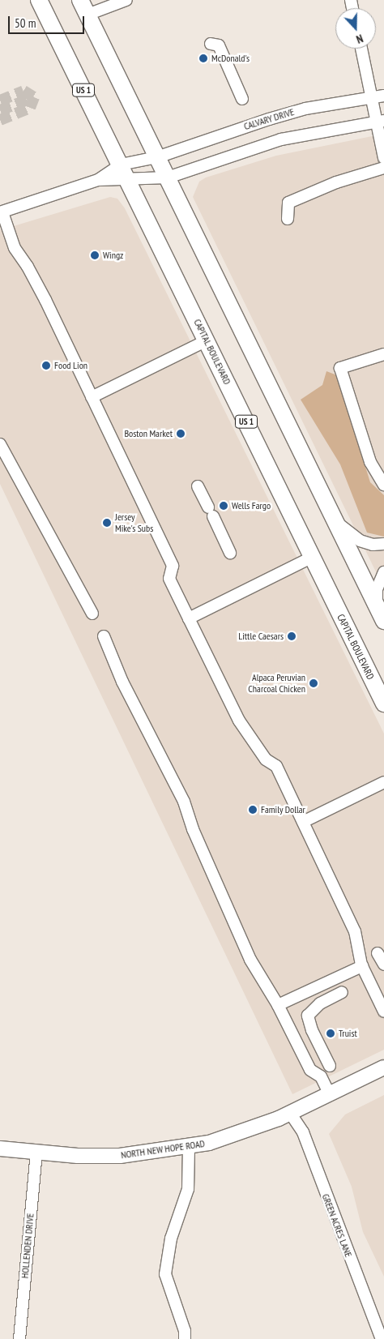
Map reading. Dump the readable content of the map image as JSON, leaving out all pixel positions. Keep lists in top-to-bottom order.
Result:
{
  "streets": {
    "highway": ["US 1", "CAPITAL BOULEVARD"],
    "main road": ["NORTH NEW HOPE ROAD"],
    "street": ["CALVARY DRIVE", "GREEN ACRES LANE", "HOLLENDEN DRIVE"]
  },
  "crossings": [
    ["CALVARY DRIVE", "CAPITAL BOULEVARD"],
    ["NORTH NEW HOPE ROAD", "GREEN ACRES LANE"],
    ["NORTH NEW HOPE ROAD", "HOLLENDEN DRIVE"]
  ],
  "places": [
    "McDonald's",
    "Wingz",
    "Food Lion",
    "Boston Market",
    "Wells Fargo",
    "Jersey Mike's Subs",
    "Little Caesars",
    "Alpaca Peruvian Charcoal Chicken",
    "Family Dollar",
    "Truist"
  ],
  "scale_bar": "50 m",
  "north": "bottom"
}
